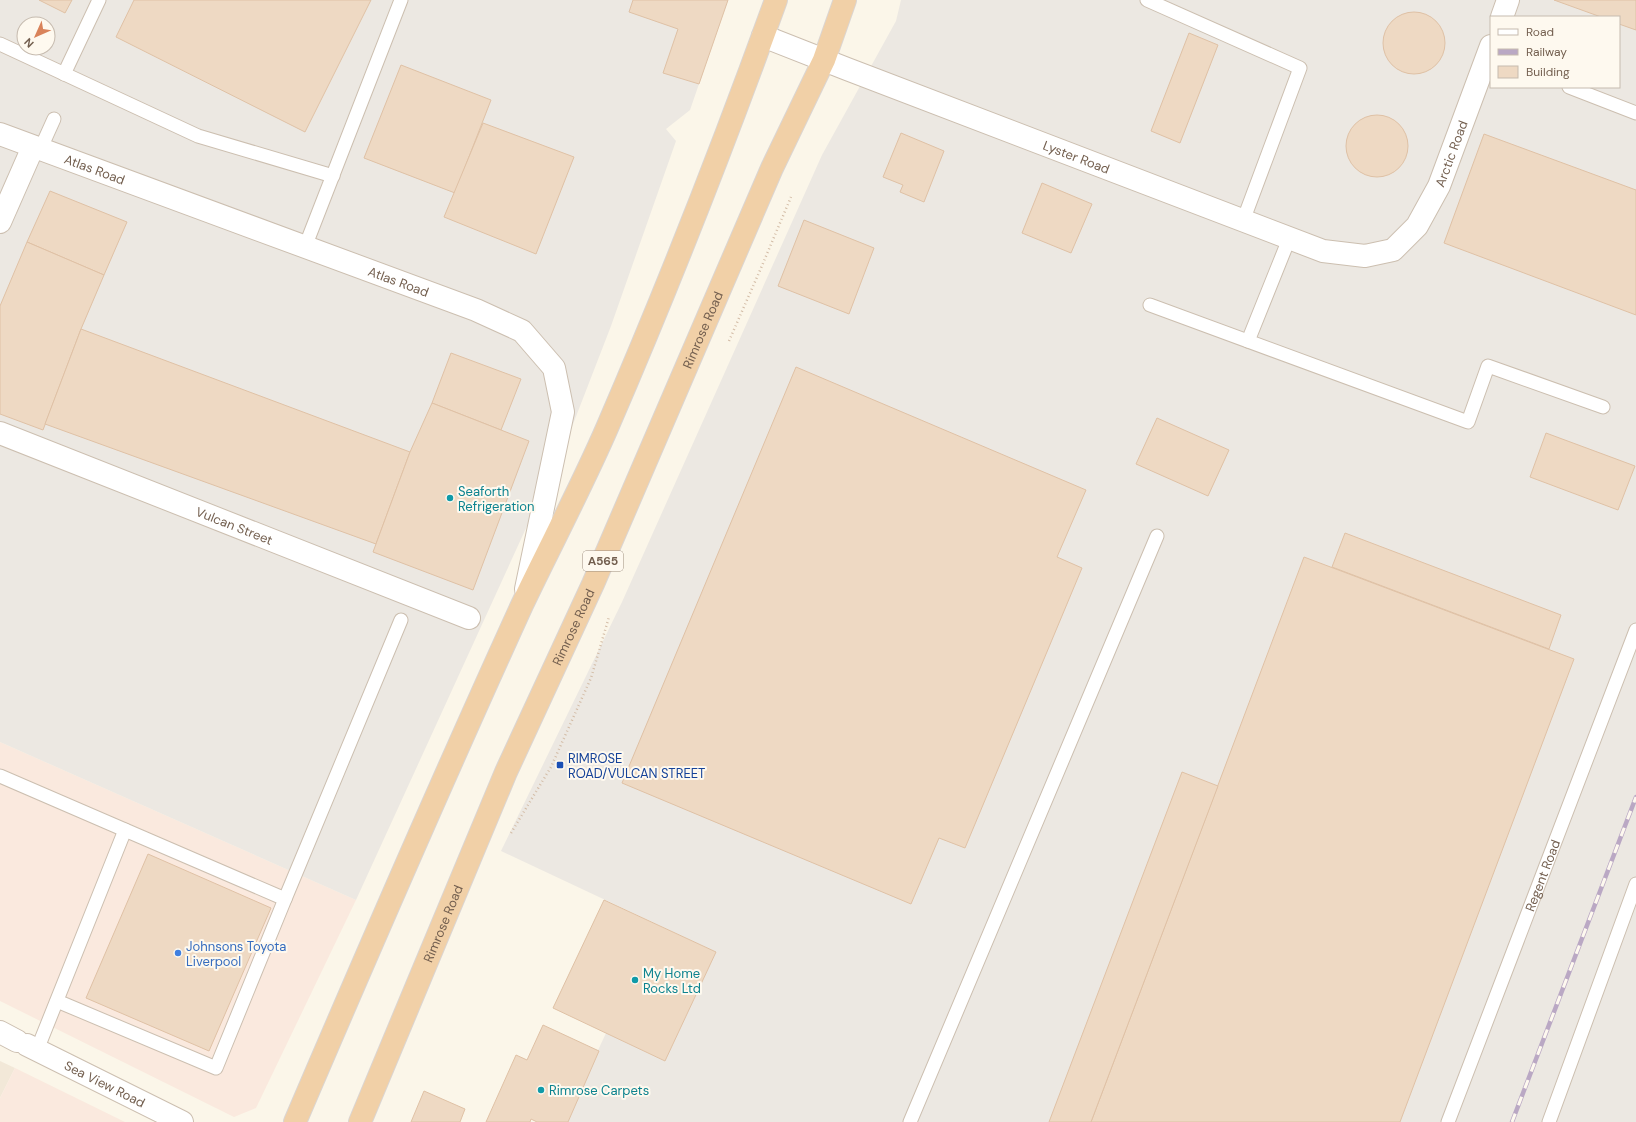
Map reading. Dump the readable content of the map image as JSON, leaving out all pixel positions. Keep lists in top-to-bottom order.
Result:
{
  "streets": {
    "highway": ["Rimrose Road", "A565"],
    "street": [
      "Arctic Road",
      "Lyster Road",
      "Atlas Road",
      "Vulcan Street",
      "Sea View Road"
    ],
    "lane": ["Regent Road"]
  },
  "crossings": [
    ["Arctic Road", "Lyster Road"],
    ["Lyster Road", "Rimrose Road"]
  ],
  "places": {
    "other": [
      "Seaforth Refrigeration",
      "Johnsons Toyota Liverpool",
      "My Home Rocks Ltd",
      "Rimrose Carpets"
    ],
    "transit": ["RIMROSE ROAD/VULCAN STREET"]
  },
  "legend": ["Road", "Railway", "Building"],
  "north": "bottom left"
}
